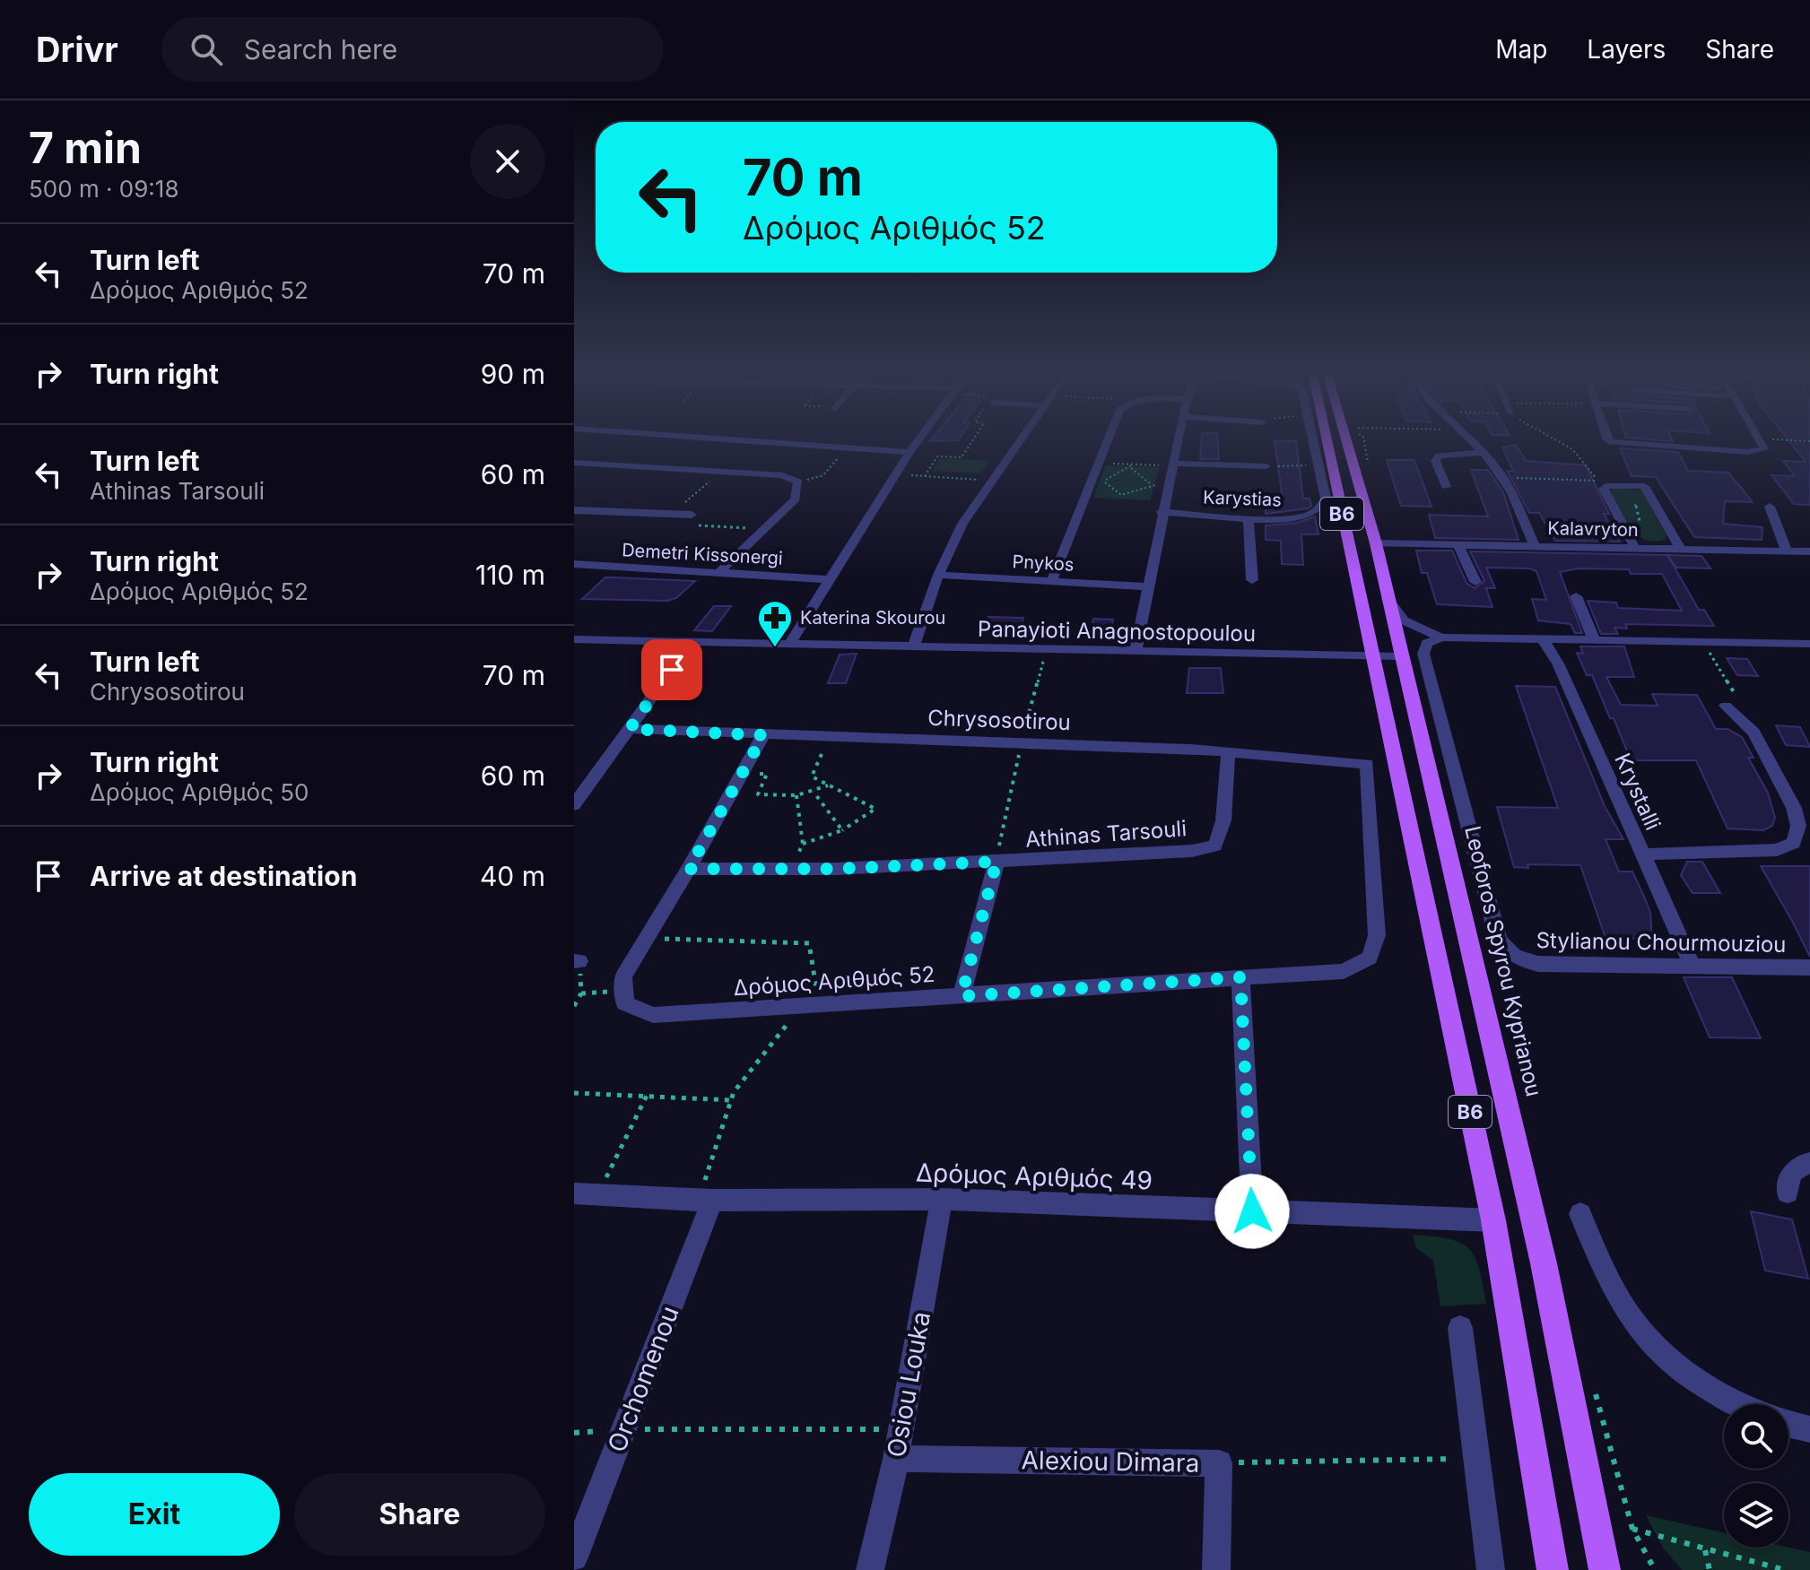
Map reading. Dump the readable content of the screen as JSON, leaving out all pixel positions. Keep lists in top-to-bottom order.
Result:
{
  "streets": {
    "main road": ["B6", "Leoforos Spyrou Kyprianou"],
    "street": [
      "Karystias",
      "Kalavryton",
      "Demetri Kissonergi",
      "Pnykos",
      "Panayioti Anagnostopoulou",
      "Chrysosotirou",
      "Krystalli",
      "Athinas Tarsouli",
      "Stylianou Chourmouziou",
      "Δρόμος Αριθμός 52",
      "Δρόμος Αριθμός 49",
      "Orchomenou",
      "Osiou Louka",
      "Alexiou Dimara"
    ]
  },
  "crossings": [
    ["B6", "Panayioti Anagnostopoulou"],
    ["B6", "Δρόμος Αριθμός 49"],
    ["Kalavryton", "Leoforos Spyrou Kyprianou"],
    ["Panayioti Anagnostopoulou", "Leoforos Spyrou Kyprianou"],
    ["Chrysosotirou", "Athinas Tarsouli"],
    ["Chrysosotirou", "Δρόμος Αριθμός 52"],
    ["Krystalli", "Stylianou Chourmouziou"],
    ["Δρόμος Αριθμός 49", "Orchomenou"],
    ["Δρόμος Αριθμός 49", "Osiou Louka"],
    ["Osiou Louka", "Alexiou Dimara"]
  ],
  "places": {
    "pharmacy": ["Katerina Skourou"]
  },
  "page": {
    "header": "Drivr",
    "search": "Search here",
    "nav": ["Map", "Layers", "Share"],
    "heading": ["7 min", "500 m · 09:18"],
    "turn": ["70 m", "Δρόμος Αριθμός 52"],
    "list": [
      {
        "name": "Turn left",
        "note": "Δρόμος Αριθμός 52",
        "value": "70 m"
      },
      {
        "name": "Turn right",
        "value": "90 m"
      },
      {
        "name": "Turn left",
        "note": "Athinas Tarsouli",
        "value": "60 m"
      },
      {
        "name": "Turn right",
        "note": "Δρόμος Αριθμός 52",
        "value": "110 m"
      },
      {
        "name": "Turn left",
        "note": "Chrysosotirou",
        "value": "70 m"
      },
      {
        "name": "Turn right",
        "note": "Δρόμος Αριθμός 50",
        "value": "60 m"
      },
      {
        "name": "Arrive at destination",
        "value": "40 m"
      }
    ],
    "buttons": ["Exit", "Share"]
  }
}
